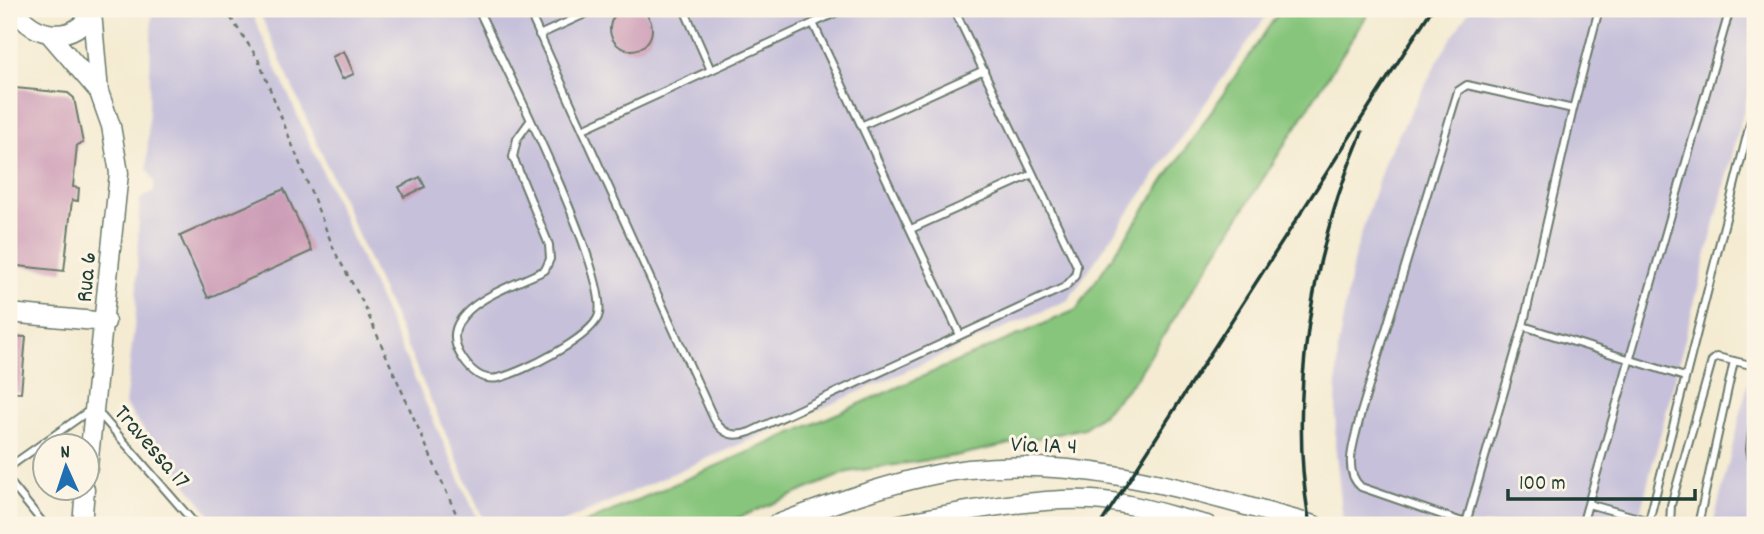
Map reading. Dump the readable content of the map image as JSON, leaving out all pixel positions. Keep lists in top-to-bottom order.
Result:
{
  "streets": {
    "main road": ["Rua 6", "Via 1A 4"],
    "lane": ["Travessa 17"]
  },
  "crossings": [
    ["Rua 6", "Travessa 17"]
  ],
  "scale_bar": "100 m",
  "north": "top"
}
